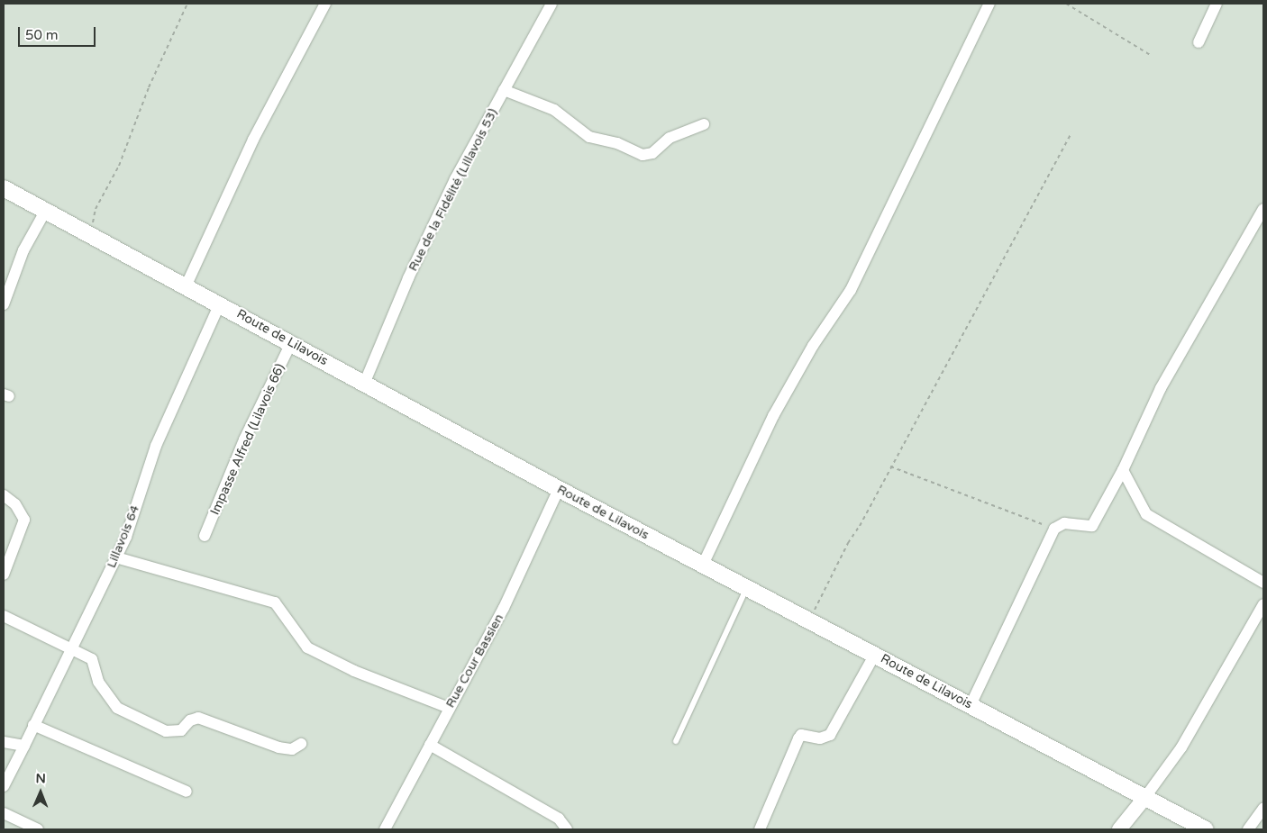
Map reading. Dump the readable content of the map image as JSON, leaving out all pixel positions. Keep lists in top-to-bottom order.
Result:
{
  "streets": {
    "main road": ["Route de Lilavois"],
    "street": [
      "Rue de la Fidélité (Lillavois 53)",
      "Impasse Alfred (Lilavois 66)",
      "Lillavois 64",
      "Rue Cour Bassien"
    ]
  },
  "crossings": [
    ["Rue de la Fidélité (Lillavois 53)", "Route de Lilavois"],
    ["Route de Lilavois", "Impasse Alfred (Lilavois 66)"],
    ["Route de Lilavois", "Lillavois 64"],
    ["Route de Lilavois", "Rue Cour Bassien"]
  ],
  "scale_bar": "50 m",
  "north": "top"
}
